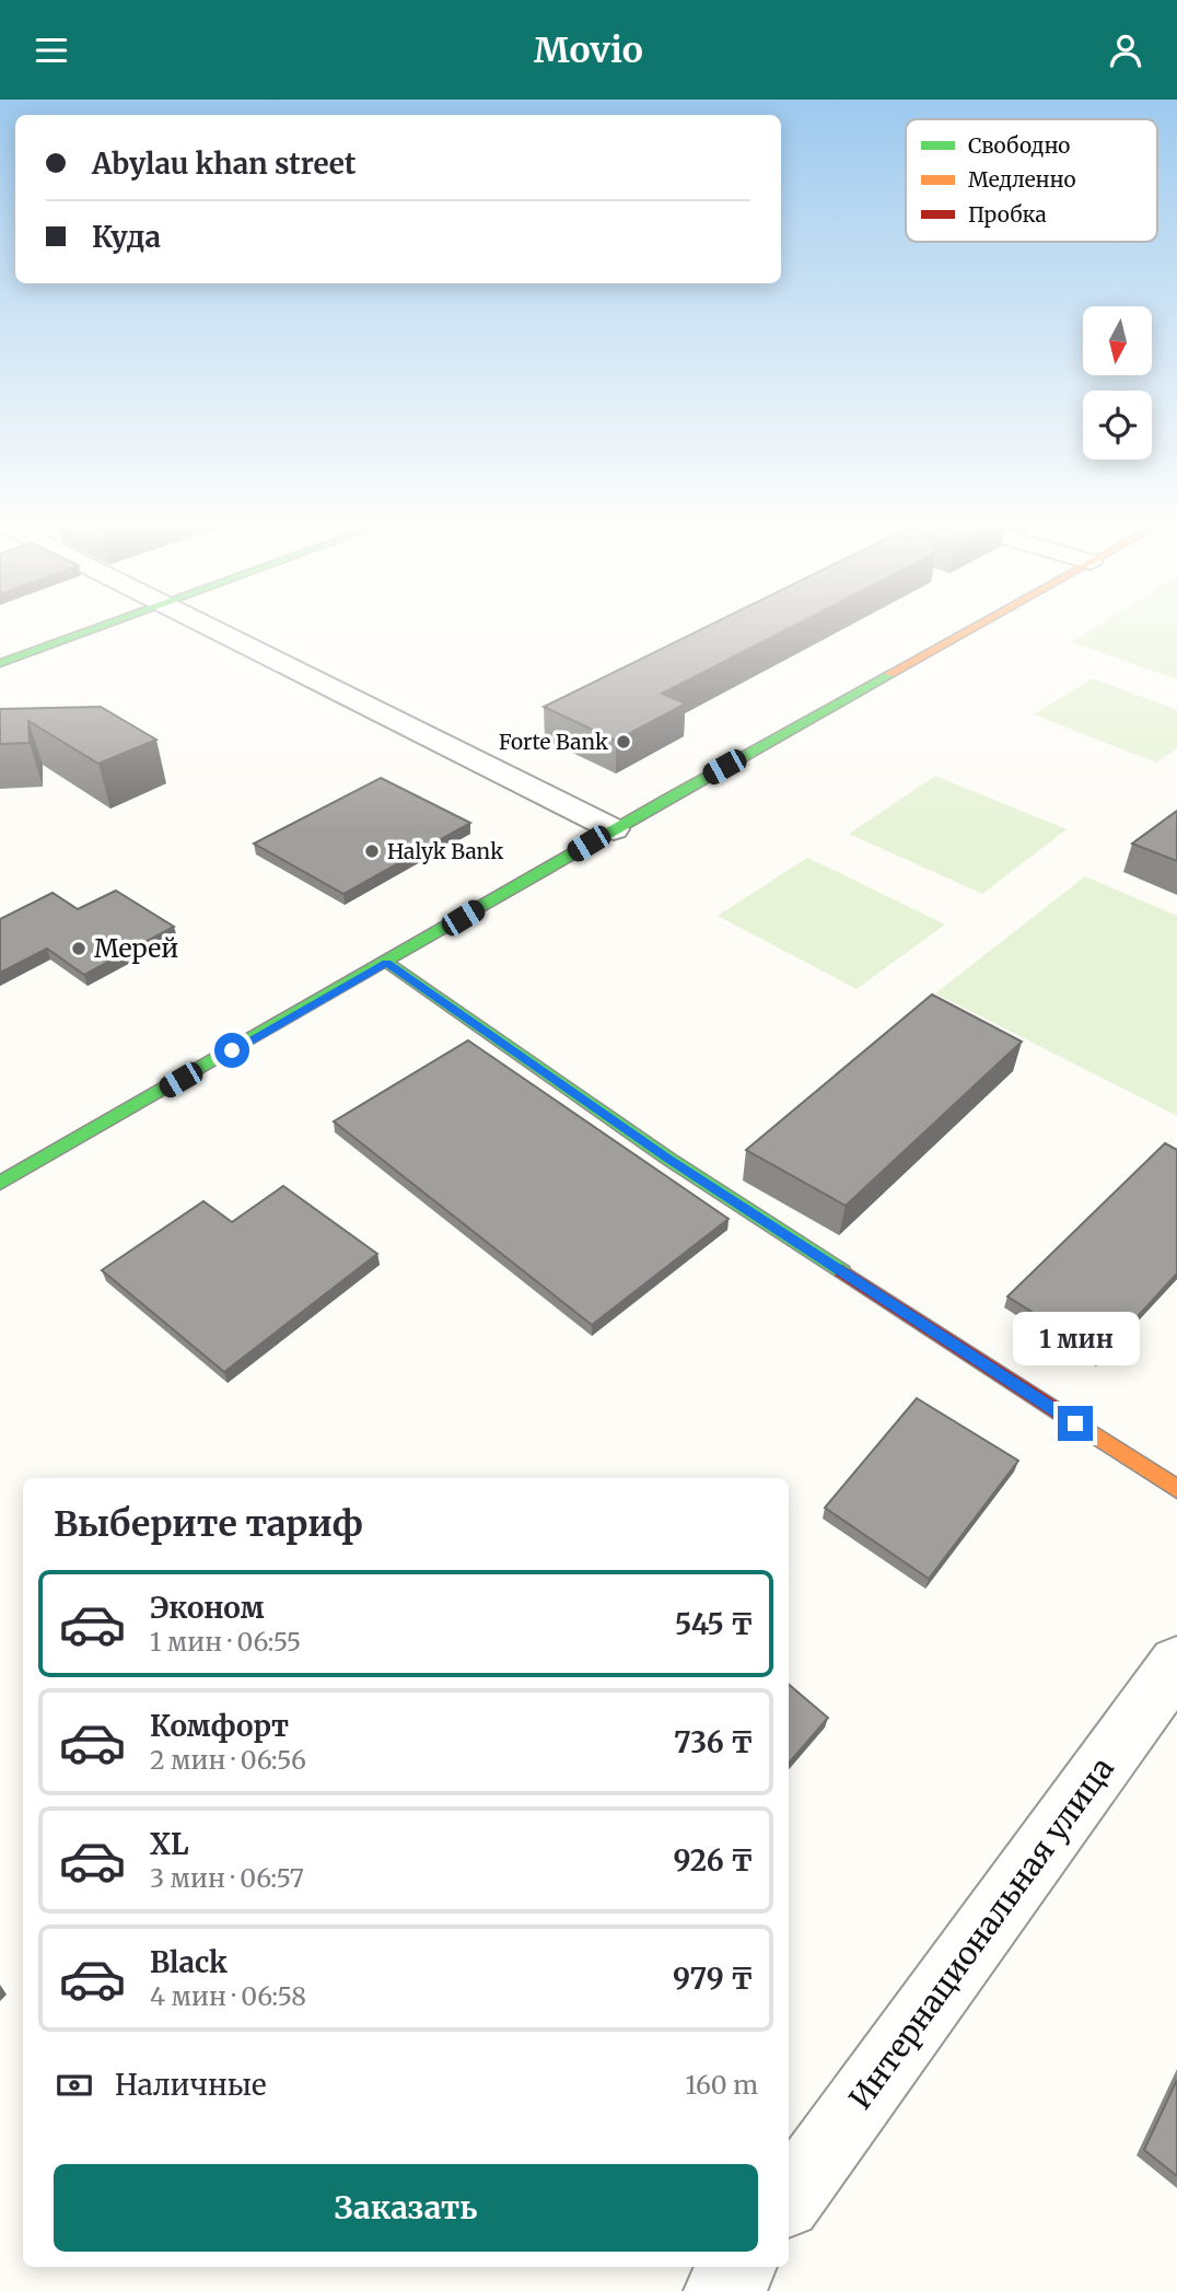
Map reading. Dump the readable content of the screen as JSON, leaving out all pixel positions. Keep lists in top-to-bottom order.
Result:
{
  "streets": {
    "street": ["Интернациональная улица"]
  },
  "places": ["Forte Bank", "Halyk Bank", "Мерей"],
  "legend": ["Свободно", "Медленно", "Пробка"],
  "north": "bottom",
  "page": {
    "header": "Movio",
    "banner": ["Abylau khan street", "Куда"],
    "bubble": "1 мин",
    "heading": "Выберите тариф",
    "list": [
      {
        "name": "Эконом",
        "note": "1 мин · 06:55",
        "value": "545 ₸"
      },
      {
        "name": "Комфорт",
        "note": "2 мин · 06:56",
        "value": "736 ₸"
      },
      {
        "name": "XL",
        "note": "3 мин · 06:57",
        "value": "926 ₸"
      },
      {
        "name": "Black",
        "note": "4 мин · 06:58",
        "value": "979 ₸"
      }
    ],
    "pay": ["Наличные", "160 m"],
    "buttons": "Заказать"
  }
}
